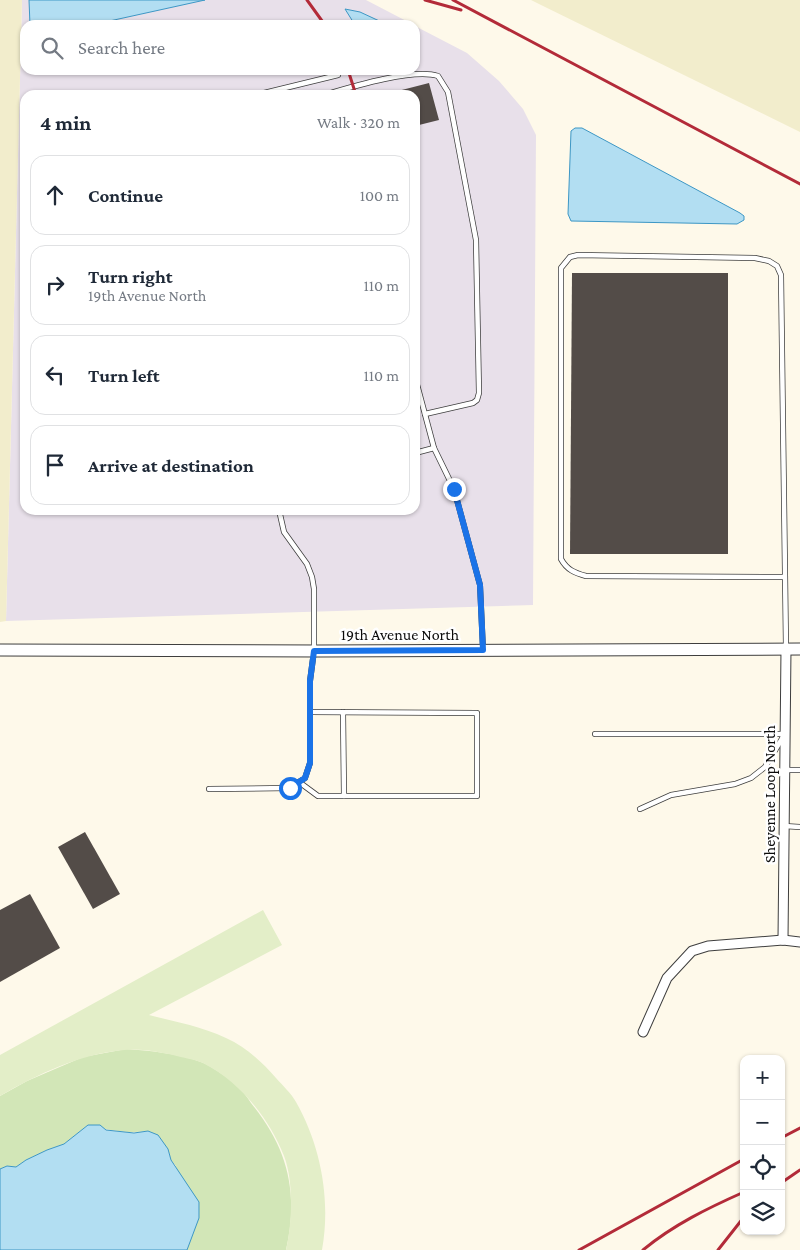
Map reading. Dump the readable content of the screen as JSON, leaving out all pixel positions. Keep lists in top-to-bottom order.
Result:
{
  "streets": {
    "street": ["19th Avenue North", "Sheyenne Loop North"]
  },
  "crossings": [
    ["19th Avenue North", "Sheyenne Loop North"]
  ],
  "page": {
    "search": "Search here",
    "heading": ["4 min", "Walk · 320 m"],
    "list": [
      ["Continue", "100 m"],
      ["Turn right", "19th Avenue North", "110 m"],
      ["Turn left", "110 m"],
      "Arrive at destination"
    ],
    "map_buttons": ["+", "−"]
  }
}
